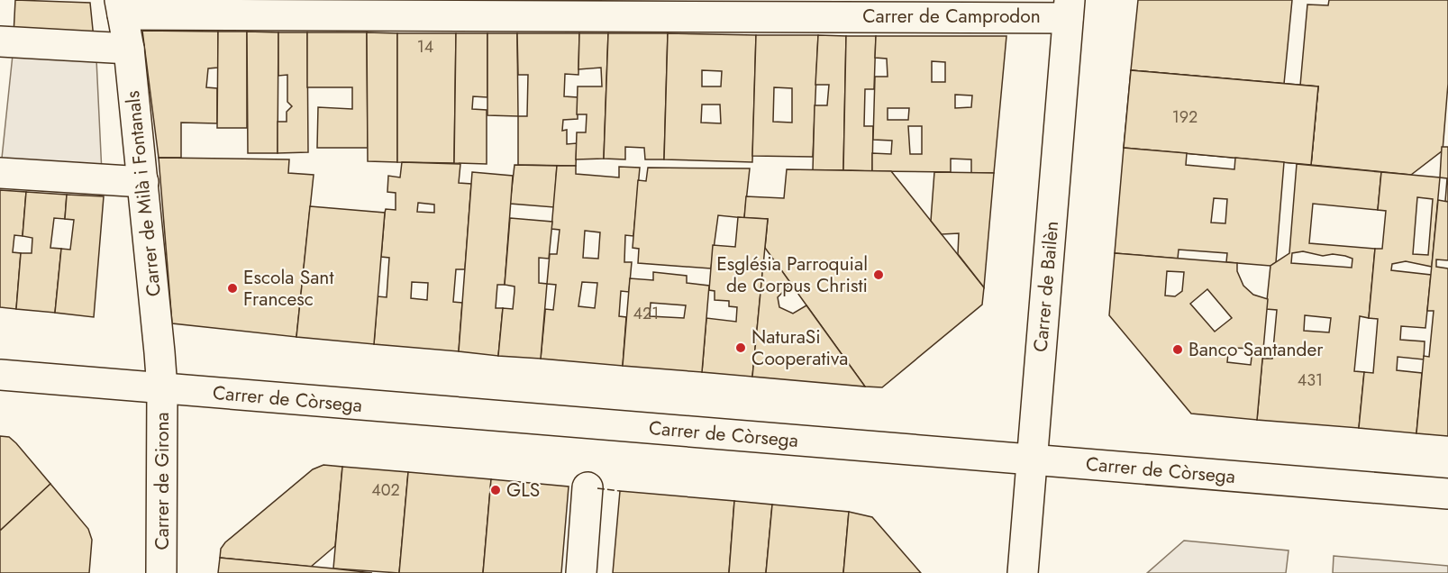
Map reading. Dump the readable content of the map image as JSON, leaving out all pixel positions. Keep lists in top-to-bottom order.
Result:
{
  "streets": {
    "street": [
      "Carrer de Camprodon",
      "Carrer de Milà i Fontanals",
      "Carrer de Bailèn",
      "Carrer de Còrsega",
      "Carrer de Girona"
    ]
  },
  "crossings": [
    ["Carrer de Camprodon", "Carrer de Milà i Fontanals"],
    ["Carrer de Camprodon", "Carrer de Bailèn"],
    ["Carrer de Milà i Fontanals", "Carrer de Còrsega"],
    ["Carrer de Milà i Fontanals", "Carrer de Girona"],
    ["Carrer de Bailèn", "Carrer de Còrsega"],
    ["Carrer de Còrsega", "Carrer de Girona"]
  ],
  "places": [
    "Església Parroquial de Corpus Christi",
    "Escola Sant Francesc",
    "NaturaSi Cooperativa",
    "Banco Santander",
    "GLS"
  ],
  "house_numbers": [
    "14",
    "192",
    "421",
    "431",
    "402"
  ]
}
